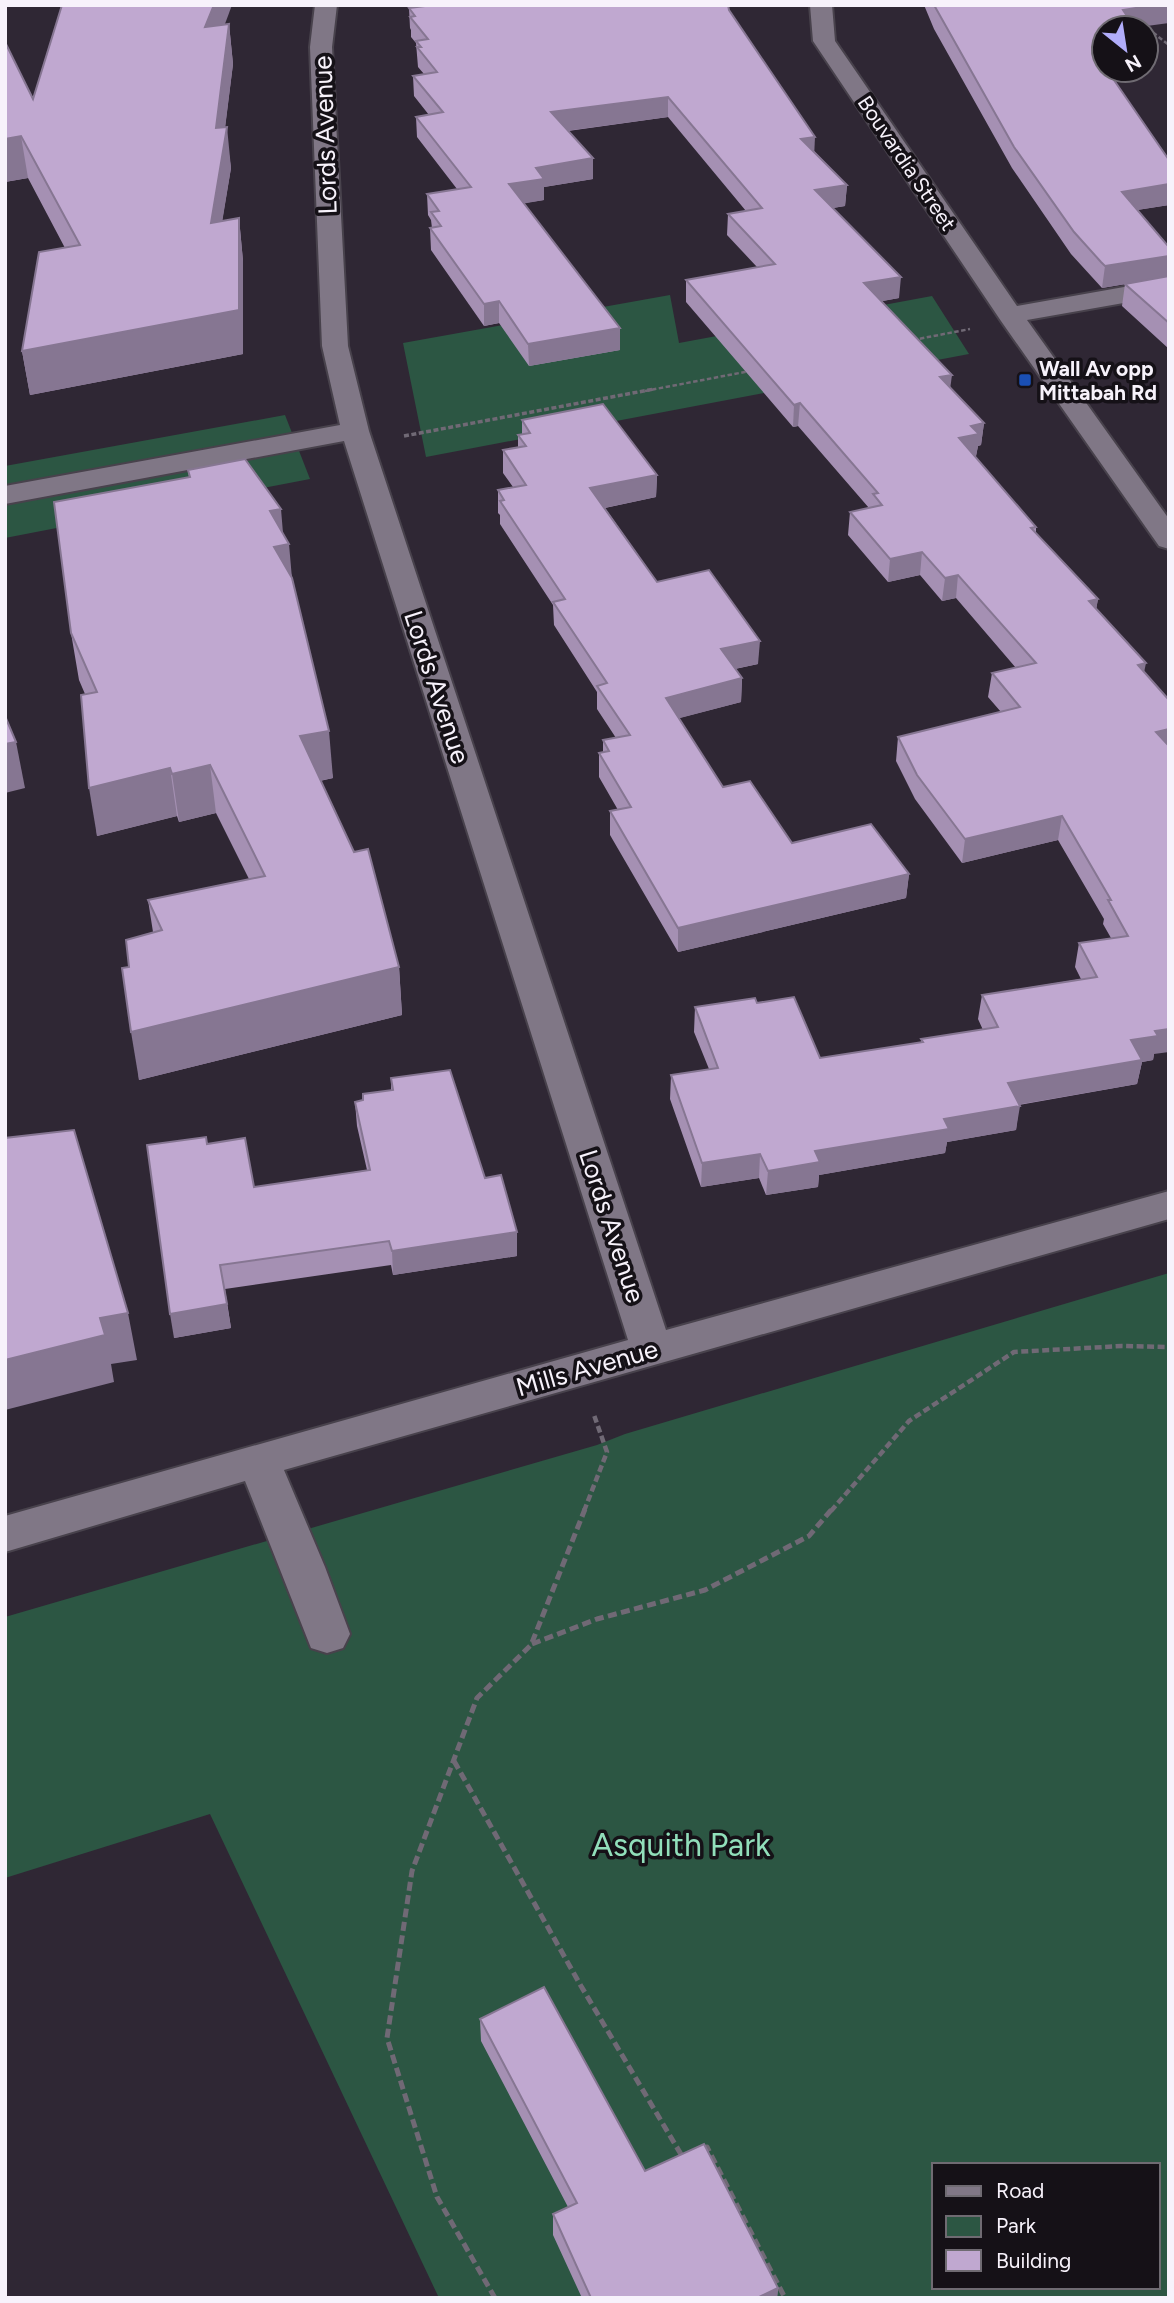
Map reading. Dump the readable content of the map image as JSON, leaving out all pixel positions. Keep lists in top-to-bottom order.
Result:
{
  "streets": {
    "street": ["Lords Avenue", "Bouvardia Street", "Mills Avenue"]
  },
  "crossings": [
    ["Lords Avenue", "Mills Avenue"]
  ],
  "parks": ["Asquith Park"],
  "places": {
    "transit": ["Wall Av opp Mittabah Rd"]
  },
  "legend": ["Road", "Park", "Building"],
  "north": "bottom right"
}
